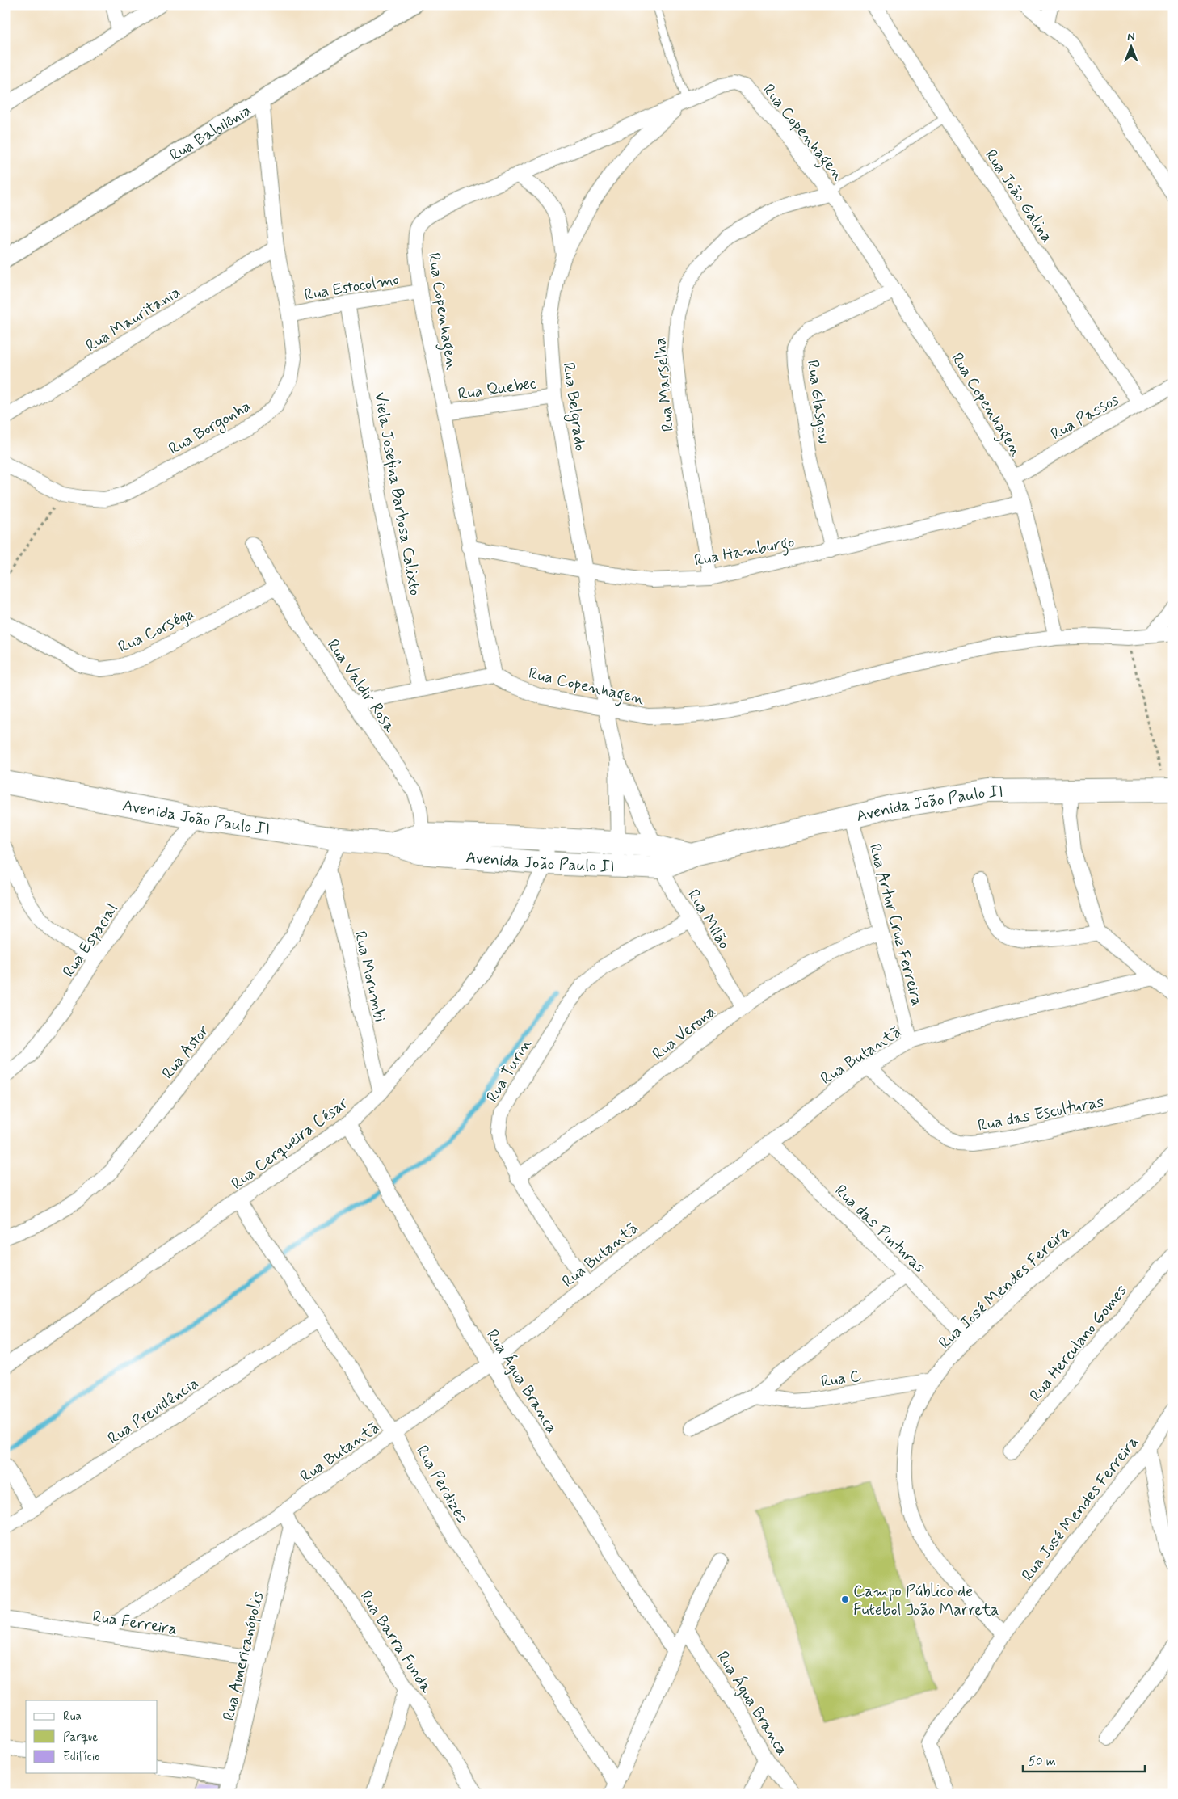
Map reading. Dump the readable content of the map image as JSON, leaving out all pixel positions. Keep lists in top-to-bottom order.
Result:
{
  "streets": {
    "main road": ["Avenida João Paulo II"],
    "street": [
      "Rua Copenhagen",
      "Rua Babilônia",
      "Rua João Galina",
      "Rua Estocolmo",
      "Rua Mauritania",
      "Rua Marselha",
      "Rua Quebec",
      "Rua Glasgow",
      "Rua Belgrado",
      "Rua Passos",
      "Rua Borgonha",
      "Viela Josefina Barbosa Calixto",
      "Rua Hamburgo",
      "Rua Corséga",
      "Rua Valdir Rosa",
      "Rua Milão",
      "Rua Artur Cruz Ferreira",
      "Rua Espacial",
      "Rua Morumbi",
      "Rua Verona",
      "Rua Astor",
      "Rua Butantã",
      "Rua Turin",
      "Rua das Esculturas",
      "Rua Cerqueira César",
      "Rua das Pinturas",
      "Rua José Mendes Fereira",
      "Rua Herculano Gomes",
      "Rua C",
      "Rua Água Branca",
      "Rua Previdência",
      "Rua Perdizes",
      "Rua José Mendes Ferreira",
      "Rua Ferreira",
      "Rua Barra Funda",
      "Rua Americanópolis"
    ]
  },
  "crossings": [
    ["Rua Copenhagen", "Rua Estocolmo"],
    ["Rua Copenhagen", "Rua Marselha"],
    ["Rua Copenhagen", "Rua Quebec"],
    ["Rua Copenhagen", "Rua Glasgow"],
    ["Rua Copenhagen", "Rua Belgrado"],
    ["Rua Copenhagen", "Rua Passos"],
    ["Rua Copenhagen", "Rua Hamburgo"],
    ["Rua Babilônia", "Rua Borgonha"],
    ["Rua João Galina", "Rua Marselha"],
    ["Rua João Galina", "Rua Passos"],
    ["Rua Estocolmo", "Rua Borgonha"],
    ["Rua Estocolmo", "Viela Josefina Barbosa Calixto"],
    ["Rua Mauritania", "Rua Borgonha"],
    ["Rua Marselha", "Rua Hamburgo"],
    ["Rua Quebec", "Rua Belgrado"],
    ["Rua Glasgow", "Rua Hamburgo"],
    ["Rua Belgrado", "Rua Hamburgo"],
    ["Rua Belgrado", "Avenida João Paulo II"],
    ["Rua Belgrado", "Rua Milão"],
    ["Rua Corséga", "Rua Valdir Rosa"],
    ["Rua Valdir Rosa", "Avenida João Paulo II"],
    ["Avenida João Paulo II", "Rua Milão"],
    ["Avenida João Paulo II", "Rua Artur Cruz Ferreira"],
    ["Avenida João Paulo II", "Rua Espacial"],
    ["Avenida João Paulo II", "Rua Astor"],
    ["Avenida João Paulo II", "Rua Cerqueira César"],
    ["Rua Milão", "Rua Verona"],
    ["Rua Milão", "Rua Turin"],
    ["Rua Artur Cruz Ferreira", "Rua Verona"],
    ["Rua Artur Cruz Ferreira", "Rua Butantã"],
    ["Rua Morumbi", "Rua Astor"],
    ["Rua Morumbi", "Rua Cerqueira César"],
    ["Rua Verona", "Rua Turin"],
    ["Rua Butantã", "Rua Turin"],
    ["Rua Butantã", "Rua das Esculturas"],
    ["Rua Butantã", "Rua das Pinturas"],
    ["Rua Butantã", "Rua Água Branca"],
    ["Rua Butantã", "Rua Perdizes"],
    ["Rua Butantã", "Rua Ferreira"],
    ["Rua Butantã", "Rua Barra Funda"],
    ["Rua Cerqueira César", "Rua Água Branca"],
    ["Rua Cerqueira César", "Rua Perdizes"],
    ["Rua das Pinturas", "Rua José Mendes Fereira"],
    ["Rua José Mendes Fereira", "Rua C"],
    ["Rua José Mendes Fereira", "Rua José Mendes Ferreira"],
    ["Rua Previdência", "Rua Perdizes"],
    ["Rua Ferreira", "Rua Americanópolis"],
    ["Rua Barra Funda", "Rua Americanópolis"]
  ],
  "places": ["Campo Público de Futebol João Marreta"],
  "legend": ["Rua", "Parque", "Edifício"],
  "scale_bar": "50 m",
  "north": "top"
}
